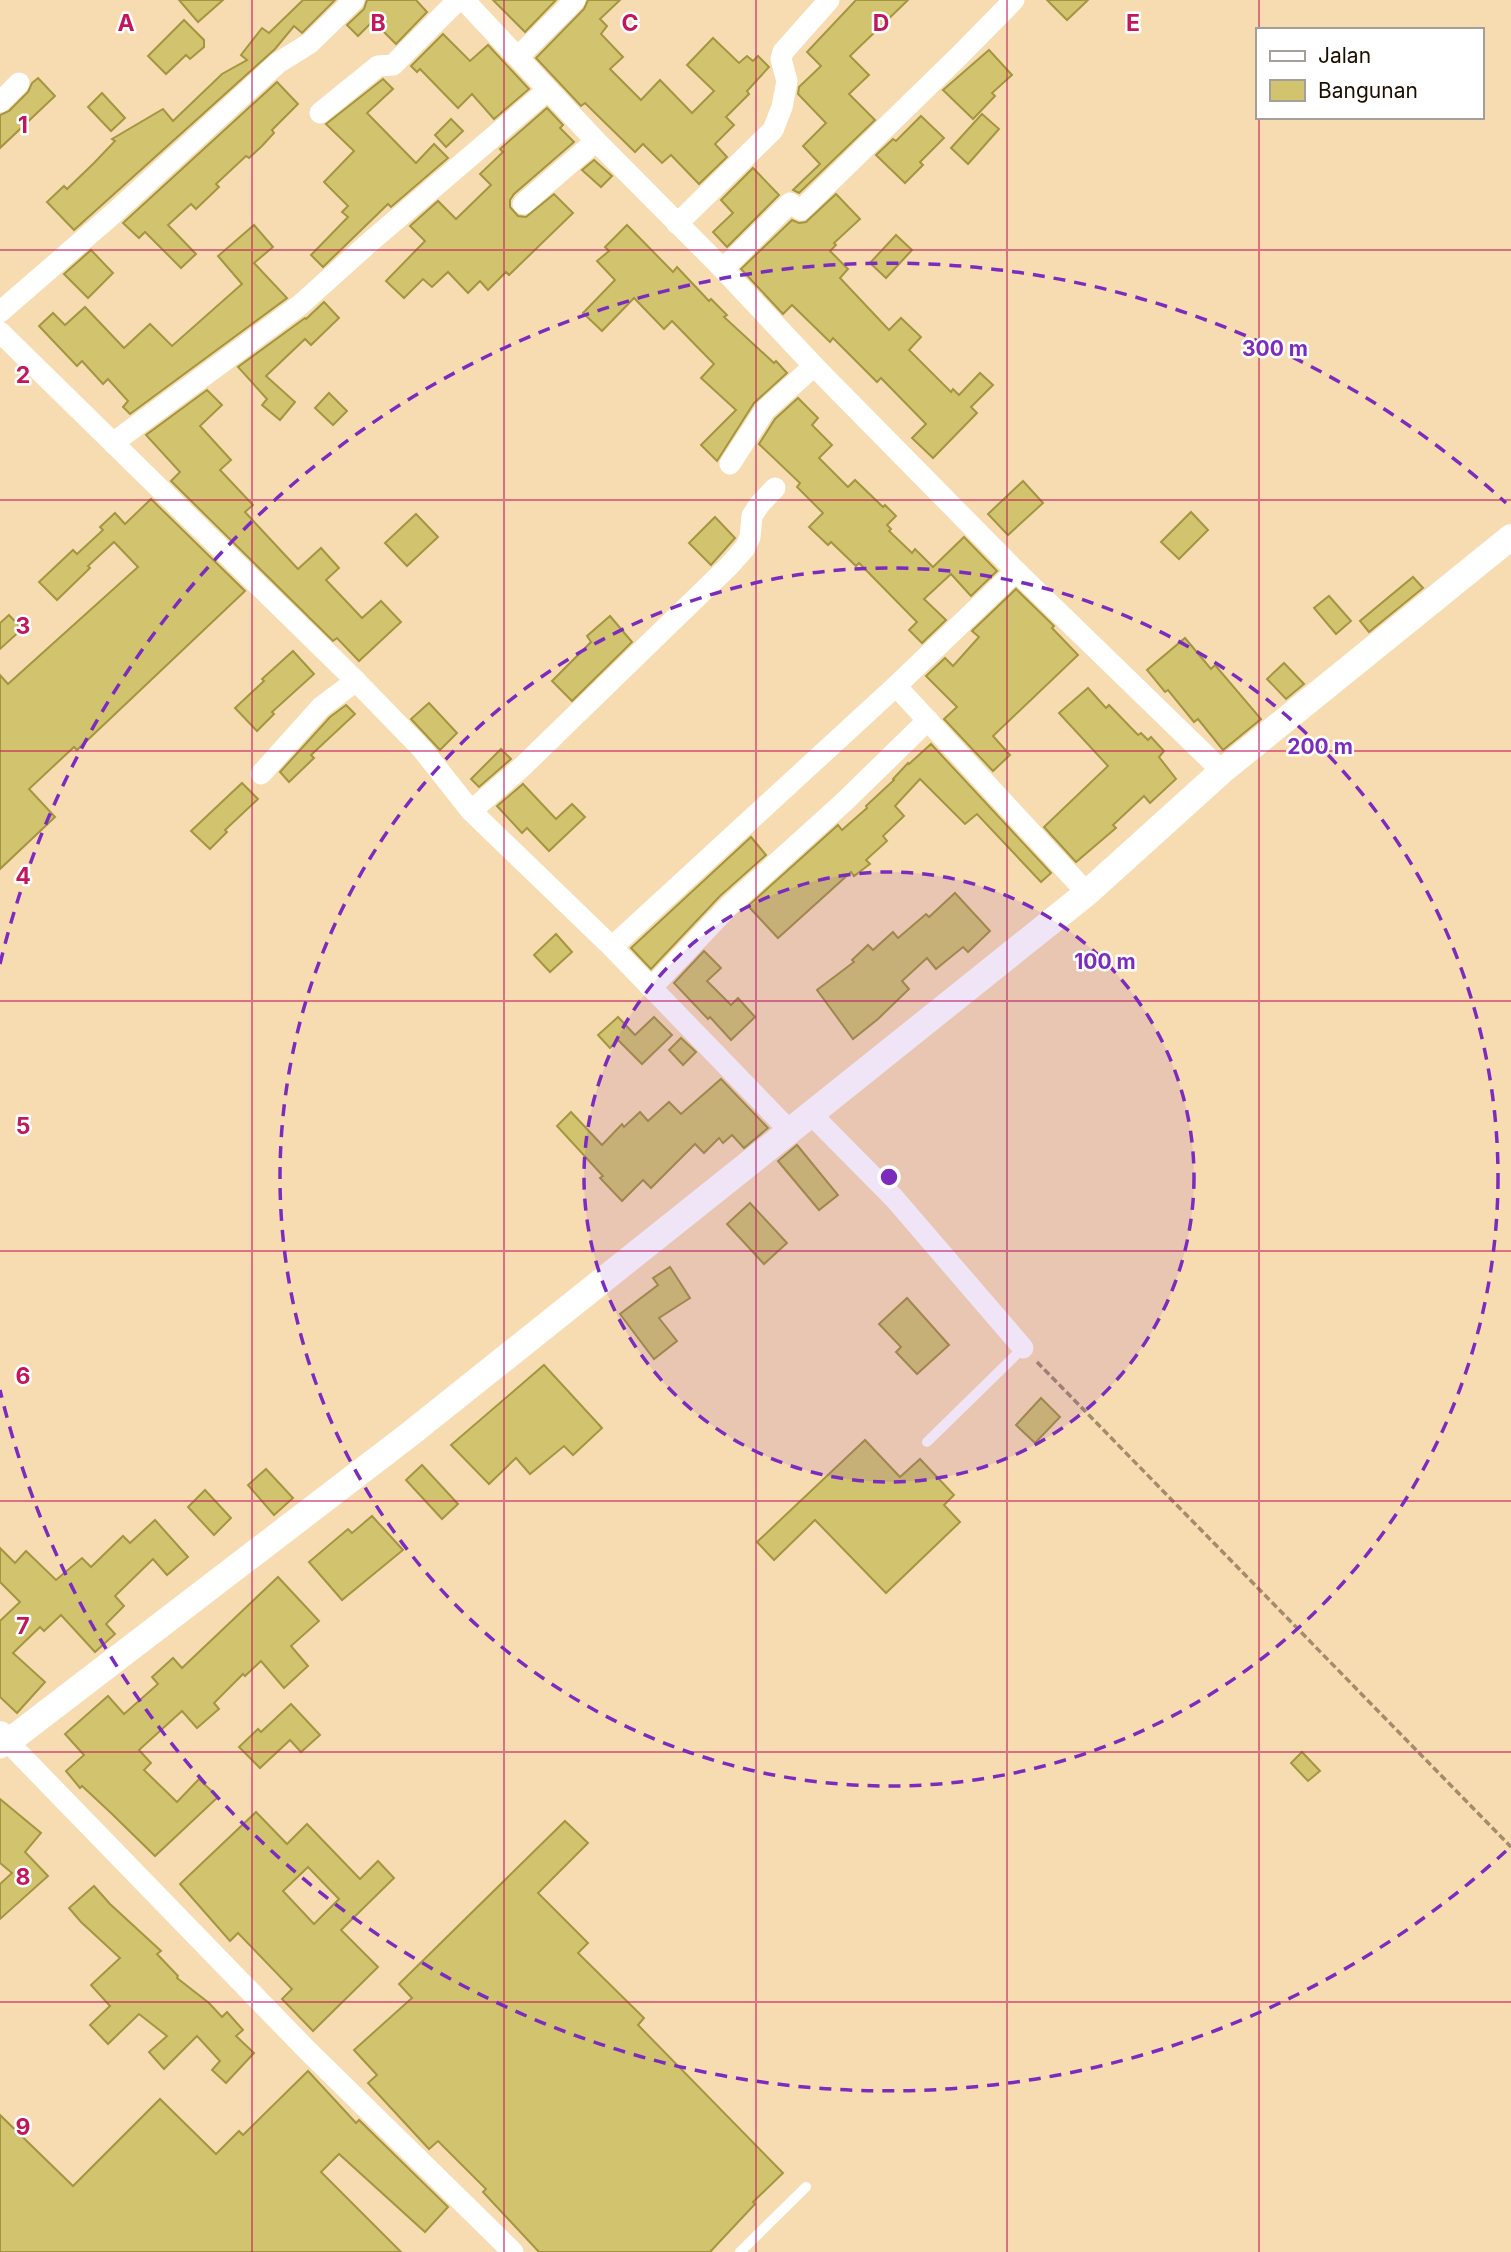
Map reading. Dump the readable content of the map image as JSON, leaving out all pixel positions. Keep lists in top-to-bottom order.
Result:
{
  "legend": ["Jalan", "Bangunan"],
  "grid": {
    "columns": [
      "A",
      "B",
      "C",
      "D",
      "E"
    ],
    "rows": [
      "1",
      "2",
      "3",
      "4",
      "5",
      "6",
      "7",
      "8",
      "9"
    ]
  },
  "rings": ["300 m", "200 m", "100 m"]
}
